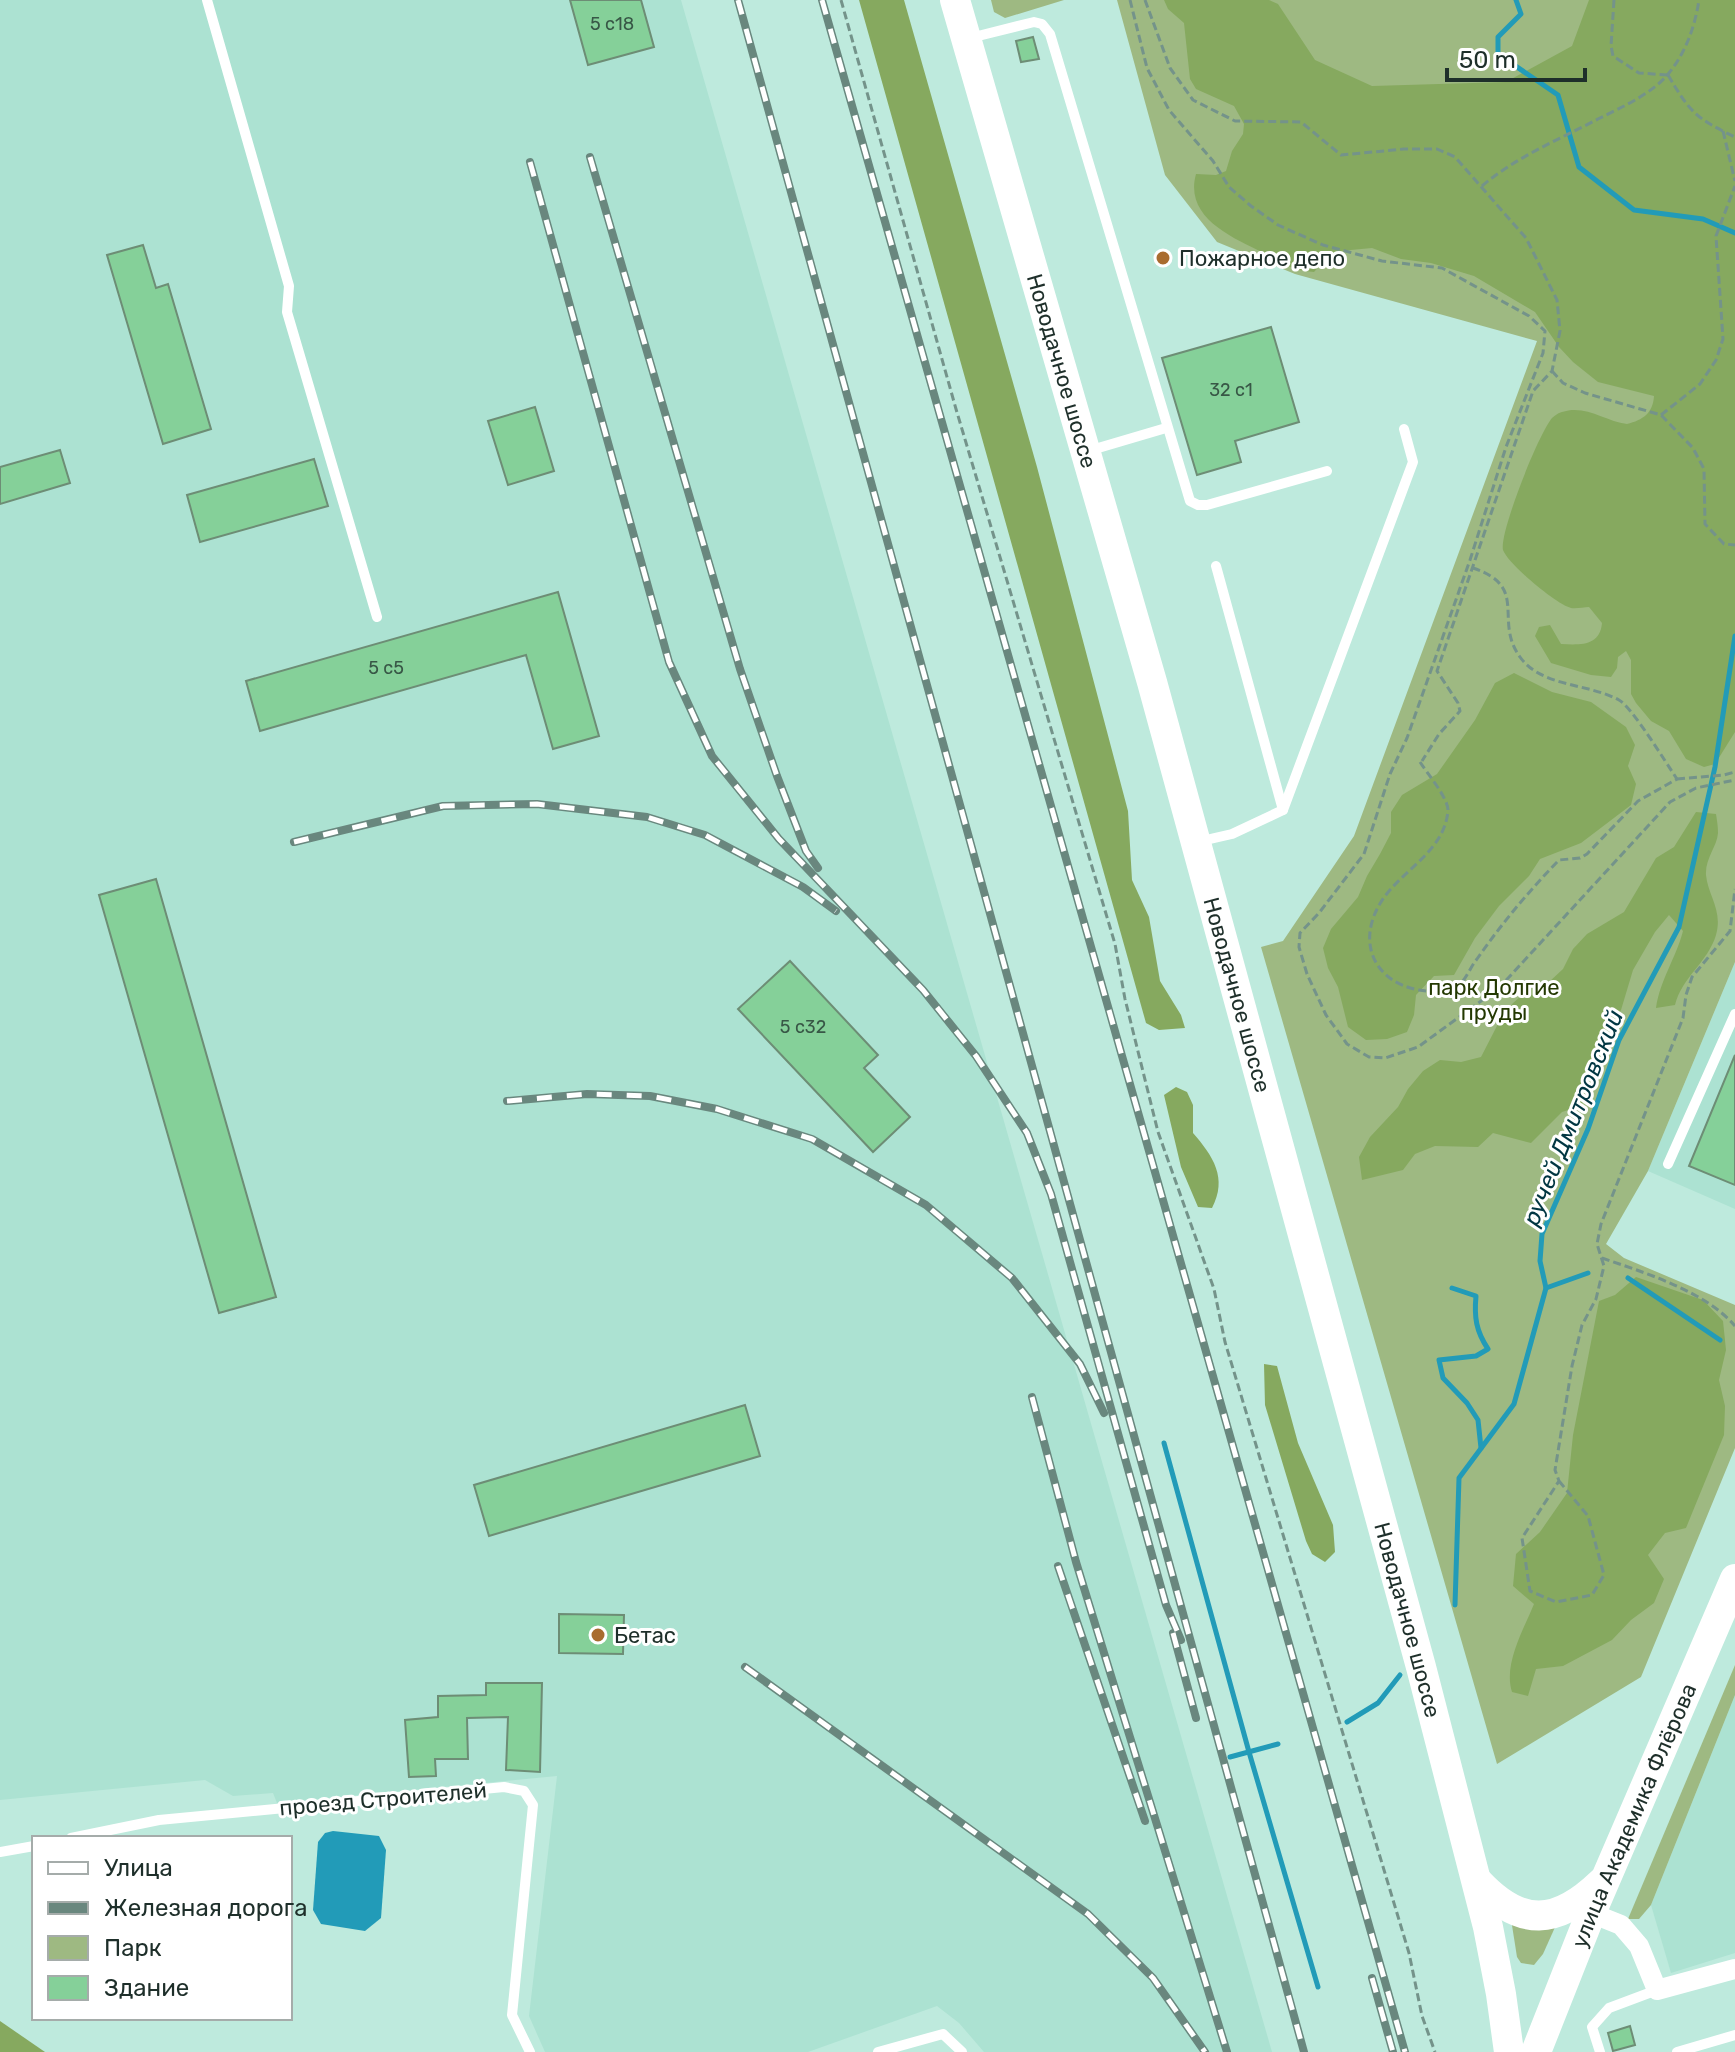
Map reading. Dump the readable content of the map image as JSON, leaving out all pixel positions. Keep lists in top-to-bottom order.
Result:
{
  "streets": {
    "street": ["Новодачное шоссе", "улица Академика Флёрова"],
    "lane": ["проезд Строителей"]
  },
  "water": ["ручей Дмитровский"],
  "parks": ["парк Долгие пруды"],
  "places": ["Пожарное депо", "Бетас"],
  "house_numbers": [
    "5 с18",
    "32 с1",
    "5 с5",
    "5 с32"
  ],
  "legend": [
    "Улица",
    "Железная дорога",
    "Парк",
    "Здание"
  ],
  "scale_bar": "50 m"
}
